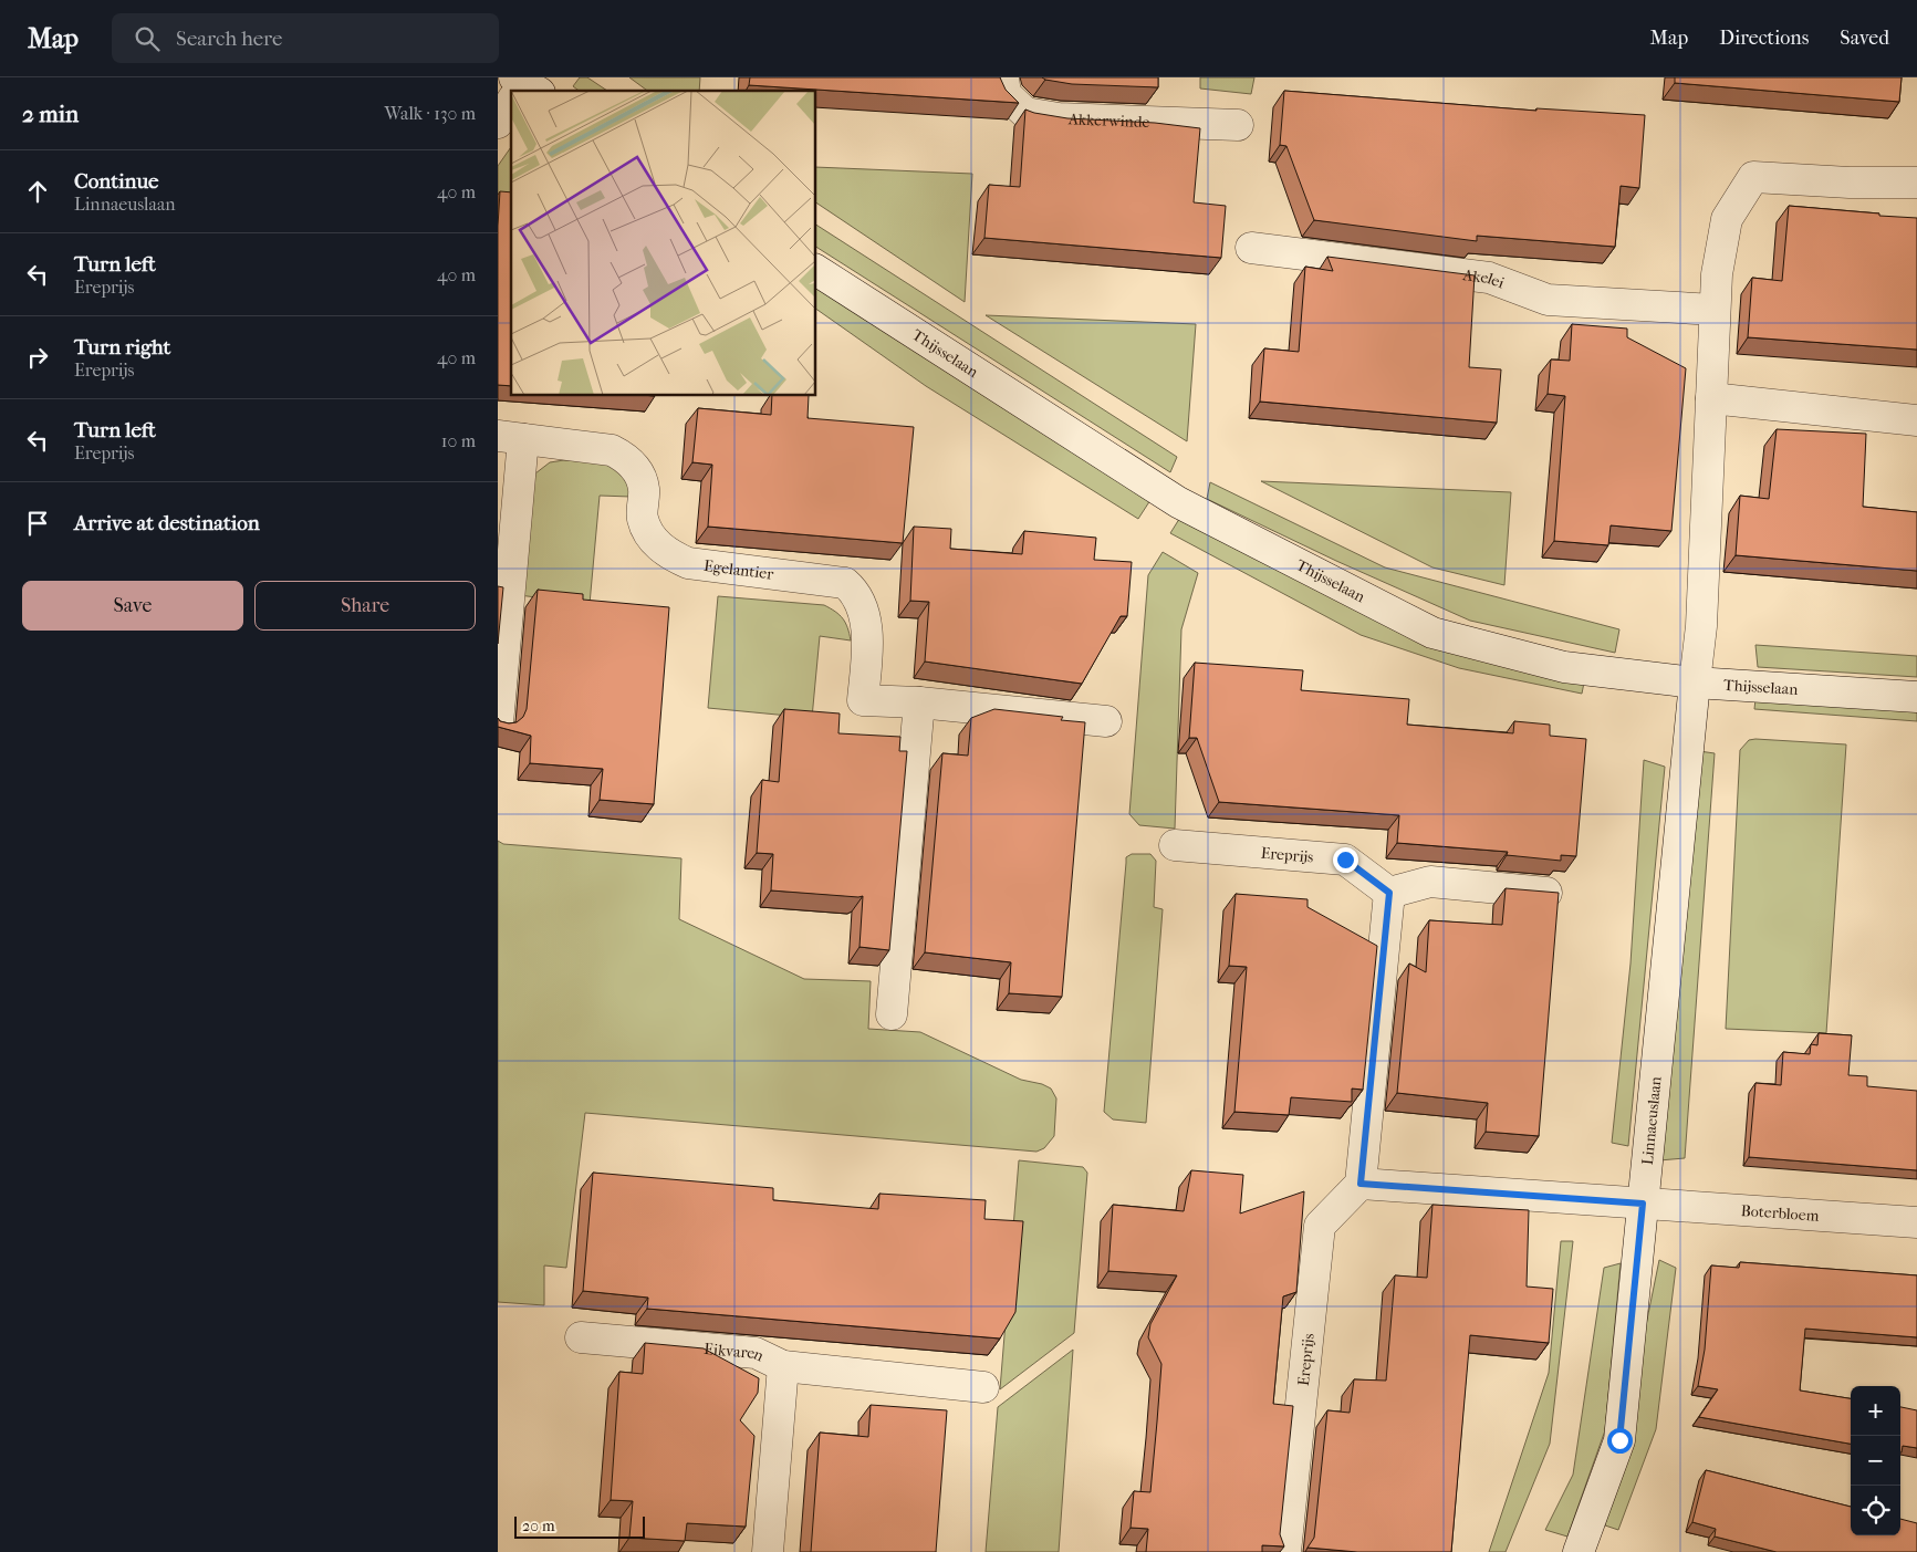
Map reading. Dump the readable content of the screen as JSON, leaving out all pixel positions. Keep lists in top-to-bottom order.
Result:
{
  "streets": {
    "street": [
      "Akkerwinde",
      "Akelei",
      "Thijsselaan",
      "Egelantier",
      "Ereprijs",
      "Linnaeuslaan",
      "Boterbloem",
      "Eikvaren"
    ]
  },
  "crossings": [
    ["Thijsselaan", "Linnaeuslaan"],
    ["Linnaeuslaan", "Boterbloem"]
  ],
  "scale_bar": "20 m",
  "page": {
    "header": "Map",
    "search": "Search here",
    "nav": ["Map", "Directions", "Saved"],
    "heading": ["2 min", "Walk · 130 m"],
    "list": [
      ["Continue", "Linnaeuslaan", "40 m"],
      ["Turn left", "Ereprijs", "40 m"],
      ["Turn right", "Ereprijs", "40 m"],
      ["Turn left", "Ereprijs", "10 m"],
      "Arrive at destination"
    ],
    "buttons": ["Save", "Share"],
    "map_buttons": ["+", "−"],
    "scale": "20 m"
  }
}
